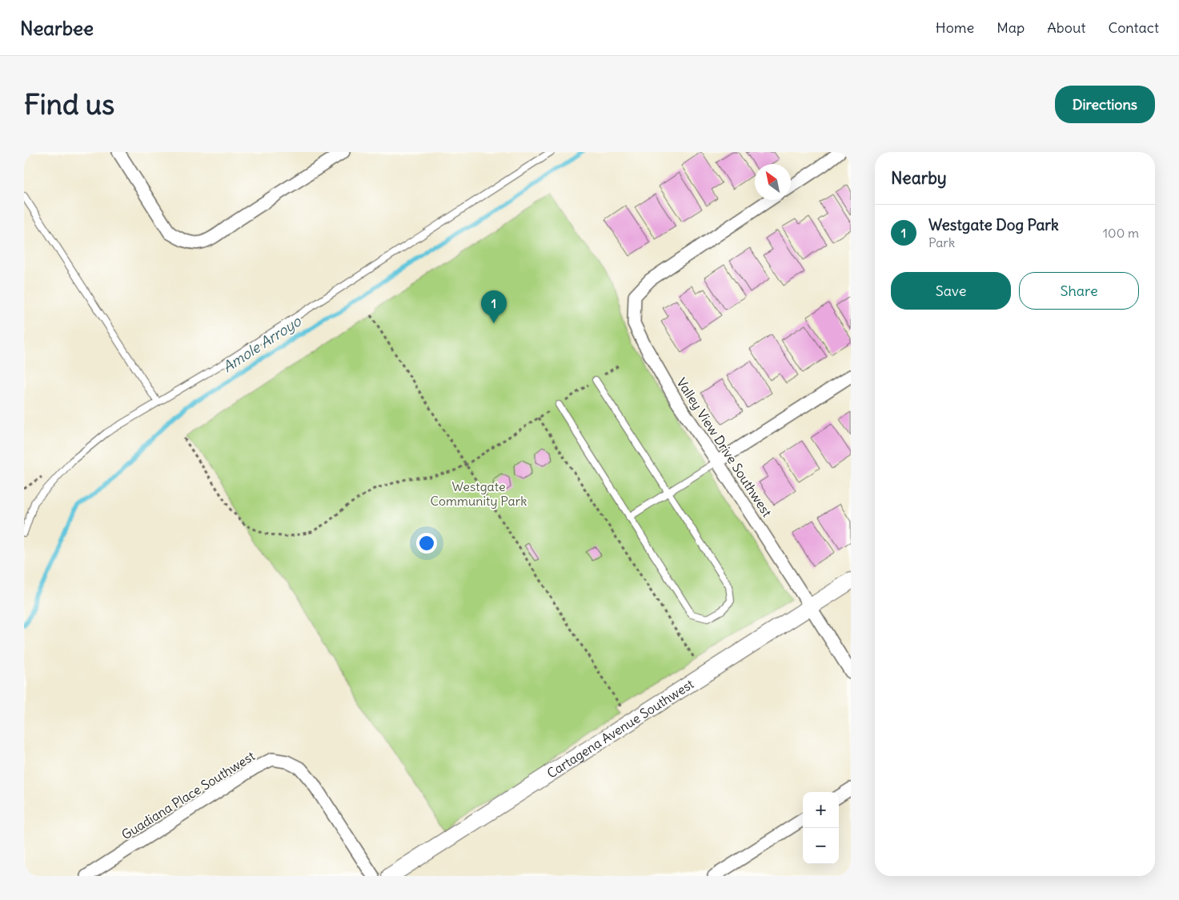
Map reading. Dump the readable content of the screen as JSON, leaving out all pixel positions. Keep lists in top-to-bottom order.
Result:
{
  "streets": {
    "street": ["Valley View Drive Southwest", "Cartagena Avenue Southwest", "Guadiana Place Southwest"]
  },
  "crossings": [
    ["Valley View Drive Southwest", "Cartagena Avenue Southwest"]
  ],
  "water": ["Amole Arroyo"],
  "parks": ["Westgate Community Park"],
  "north": "top left",
  "page": {
    "header": "Nearbee",
    "nav": [
      "Home",
      "Map",
      "About",
      "Contact"
    ],
    "buttons": [
      "Directions",
      ["Save", "Share"]
    ],
    "title": "Find us",
    "heading": "Nearby",
    "list": [
      {
        "mark": "1",
        "name": "Westgate Dog Park",
        "note": "Park",
        "value": "100 m"
      }
    ],
    "pins": "1",
    "map_buttons": ["+", "−"]
  }
}
